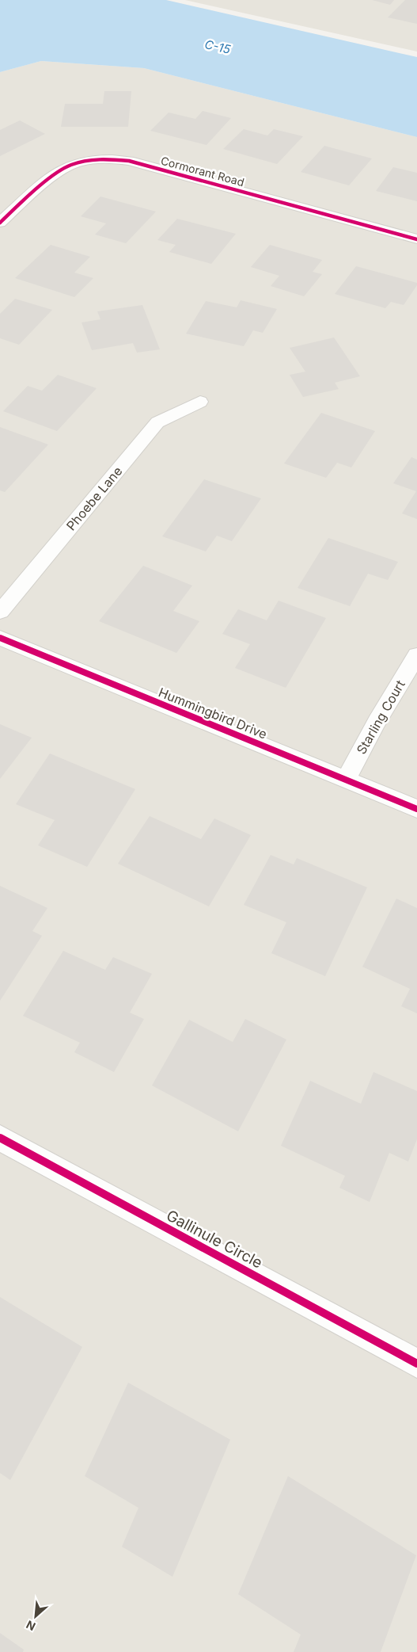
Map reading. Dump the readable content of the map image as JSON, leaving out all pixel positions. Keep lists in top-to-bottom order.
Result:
{
  "streets": {
    "street": [
      "Cormorant Road",
      "Phoebe Lane",
      "Hummingbird Drive",
      "Starling Court",
      "Gallinule Circle"
    ]
  },
  "crossings": [
    ["Hummingbird Drive", "Starling Court"]
  ],
  "water": ["C-15"],
  "north": "bottom left"
}
